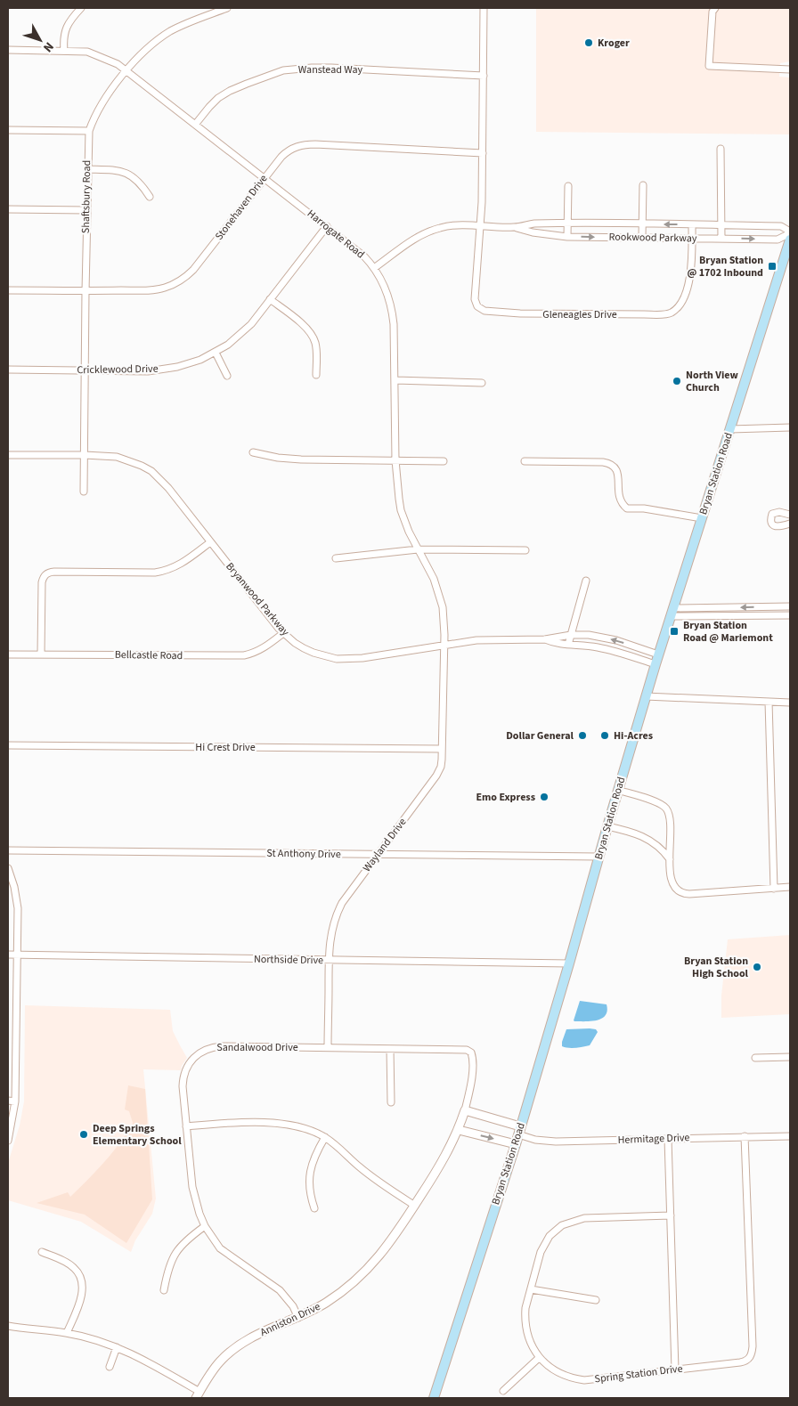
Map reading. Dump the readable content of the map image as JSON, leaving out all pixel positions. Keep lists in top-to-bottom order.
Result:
{
  "streets": {
    "main road": ["Bryan Station Road"],
    "street": [
      "Wanstead Way",
      "Shaftsbury Road",
      "Stonehaven Drive",
      "Harrogate Road",
      "Rookwood Parkway",
      "Gleneagles Drive",
      "Cricklewood Drive",
      "Bryanwood Parkway",
      "Bellcastle Road",
      "Hi Crest Drive",
      "Wayland Drive",
      "St Anthony Drive",
      "Northside Drive",
      "Sandalwood Drive",
      "Hermitage Drive",
      "Anniston Drive",
      "Spring Station Drive"
    ]
  },
  "crossings": [
    ["Wanstead Way", "Harrogate Road"],
    ["Shaftsbury Road", "Stonehaven Drive"],
    ["Shaftsbury Road", "Harrogate Road"],
    ["Shaftsbury Road", "Cricklewood Drive"],
    ["Shaftsbury Road", "Bryanwood Parkway"],
    ["Stonehaven Drive", "Harrogate Road"],
    ["Harrogate Road", "Rookwood Parkway"],
    ["Harrogate Road", "Cricklewood Drive"],
    ["Harrogate Road", "Bryanwood Parkway"],
    ["Harrogate Road", "Wayland Drive"],
    ["Rookwood Parkway", "Gleneagles Drive"],
    ["Bryan Station Road", "Bryanwood Parkway"],
    ["Bryan Station Road", "St Anthony Drive"],
    ["Bryan Station Road", "Northside Drive"],
    ["Bryan Station Road", "Hermitage Drive"],
    ["Bryanwood Parkway", "Bellcastle Road"],
    ["Bryanwood Parkway", "Wayland Drive"],
    ["Hi Crest Drive", "Wayland Drive"],
    ["Wayland Drive", "St Anthony Drive"],
    ["Wayland Drive", "Northside Drive"],
    ["Wayland Drive", "Sandalwood Drive"],
    ["Sandalwood Drive", "Anniston Drive"],
    ["Hermitage Drive", "Spring Station Drive"]
  ],
  "places": {
    "other": [
      "Kroger",
      "North View Church",
      "Dollar General",
      "Hi-Acres",
      "Emo Express",
      "Bryan Station High School",
      "Deep Springs Elementary School"
    ],
    "transit": ["Bryan Station @ 1702 Inbound", "Bryan Station Road @ Mariemont"]
  },
  "north": "bottom right"
}
